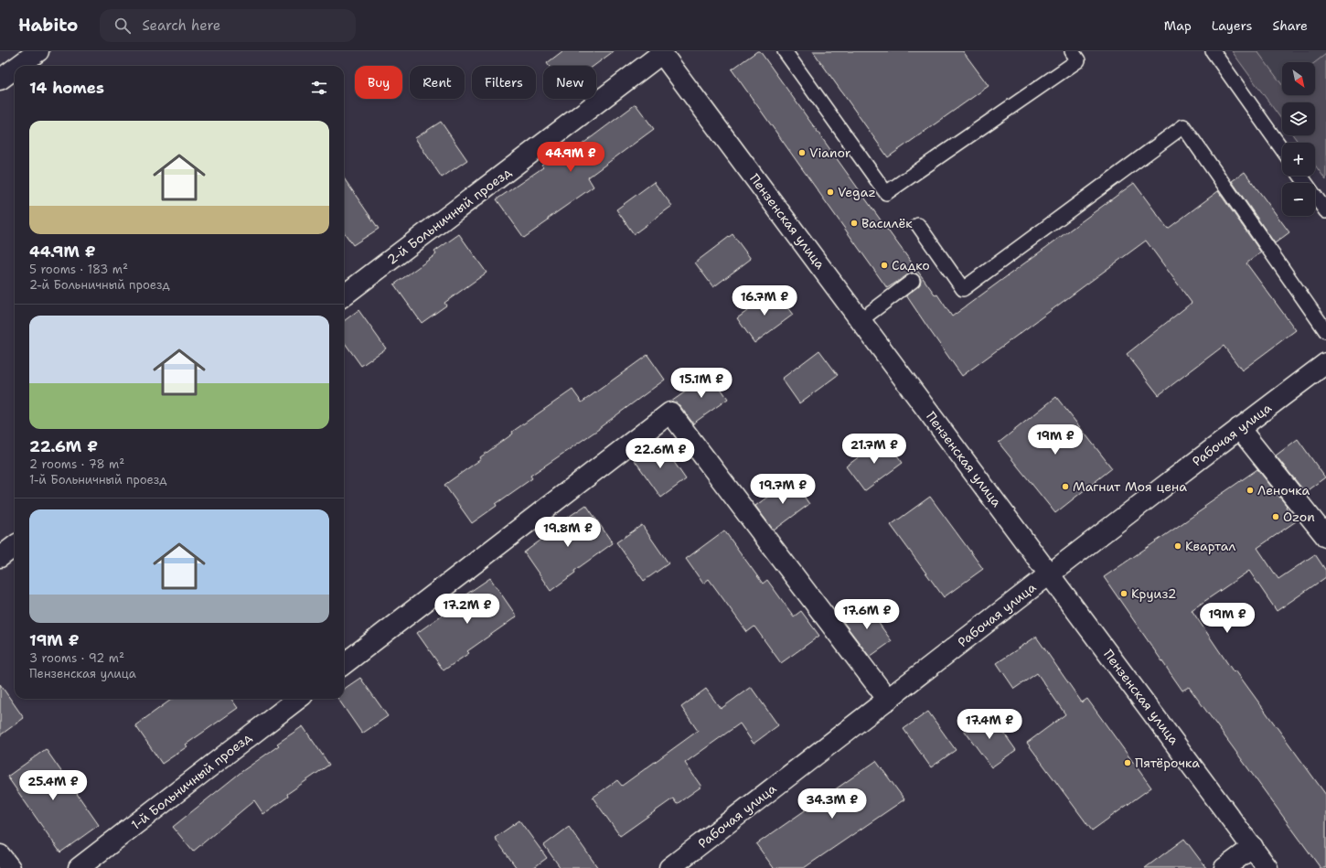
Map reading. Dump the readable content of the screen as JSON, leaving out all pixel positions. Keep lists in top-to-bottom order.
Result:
{
  "streets": {
    "street": [
      "2-й Больничный проезд",
      "Пензенская улица",
      "Рабочая улица",
      "1-й Больничный проезд"
    ]
  },
  "crossings": [
    ["2-й Больничный проезд", "Пензенская улица"],
    ["Пензенская улица", "Рабочая улица"]
  ],
  "places": [
    "Vianor",
    "Vegaz",
    "Василёк",
    "Садко",
    "Магнит Моя цена",
    "Леночка",
    "Ozon",
    "Квартал",
    "Круиз2",
    "Пятёрочка"
  ],
  "north": "bottom right",
  "page": {
    "header": "Habito",
    "search": "Search here",
    "nav": ["Map", "Layers", "Share"],
    "map_buttons": ["+", "−"],
    "chip": [
      "Buy",
      "Rent",
      "Filters",
      "New"
    ],
    "heading": "14 homes",
    "list": [
      {
        "name": "44.9M ₽",
        "note": "5 rooms · 183 m² · 2-й Больничный проезд"
      },
      {
        "name": "22.6M ₽",
        "note": "2 rooms · 78 m² · 1-й Больничный проезд"
      },
      {
        "name": "19M ₽",
        "note": "3 rooms · 92 m² · Пензенская улица"
      }
    ],
    "price": [
      "44.9M ₽",
      "16.7M ₽",
      "15.1M ₽",
      "19M ₽",
      "21.7M ₽",
      "22.6M ₽",
      "19.7M ₽",
      "19.8M ₽",
      "17.2M ₽",
      "17.6M ₽",
      "19M ₽",
      "17.4M ₽",
      "25.4M ₽",
      "34.3M ₽"
    ]
  }
}
